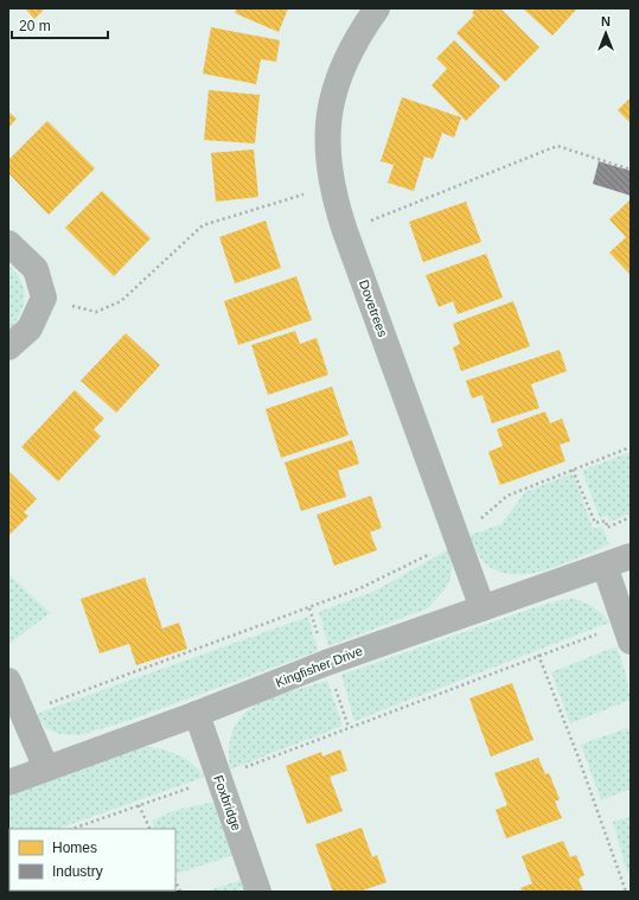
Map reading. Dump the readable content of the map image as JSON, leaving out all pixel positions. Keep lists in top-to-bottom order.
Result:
{
  "streets": {
    "street": ["Dovetrees", "Kingfisher Drive", "Foxbridge"]
  },
  "crossings": [
    ["Dovetrees", "Kingfisher Drive"],
    ["Kingfisher Drive", "Foxbridge"]
  ],
  "legend": ["Homes", "Industry"],
  "scale_bar": "20 m",
  "north": "top"
}
